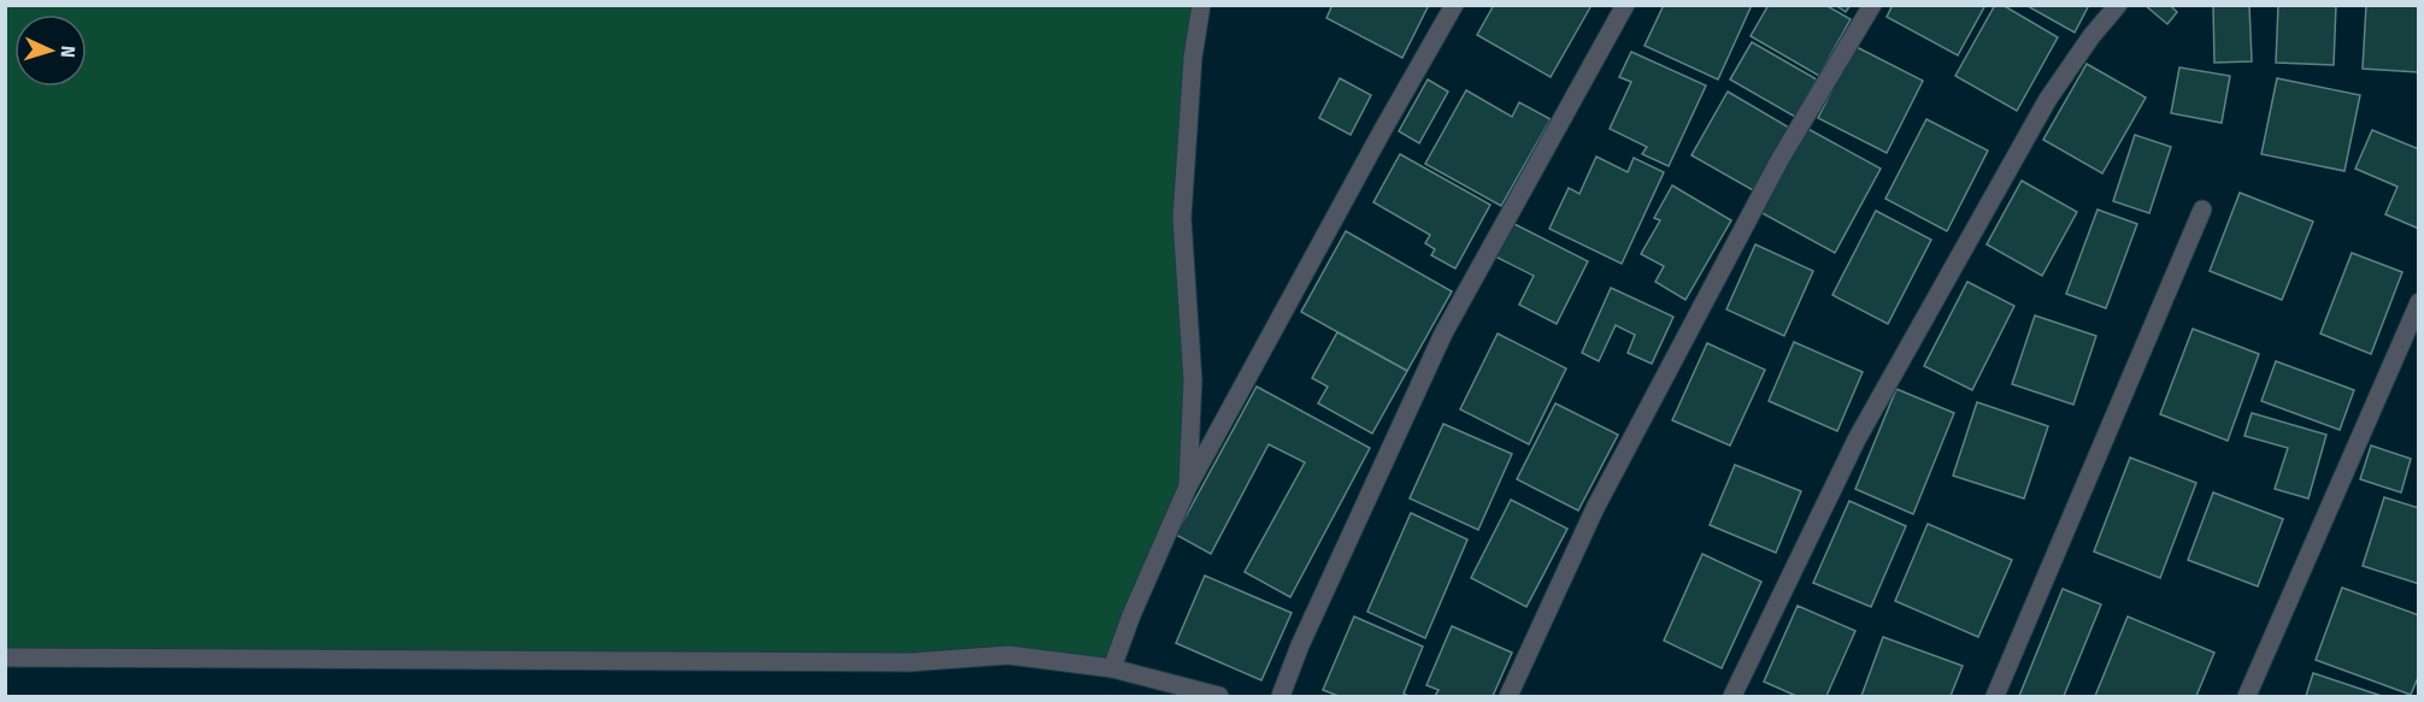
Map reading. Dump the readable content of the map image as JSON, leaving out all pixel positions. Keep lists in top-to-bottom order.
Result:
{
  "north": "right"
}
